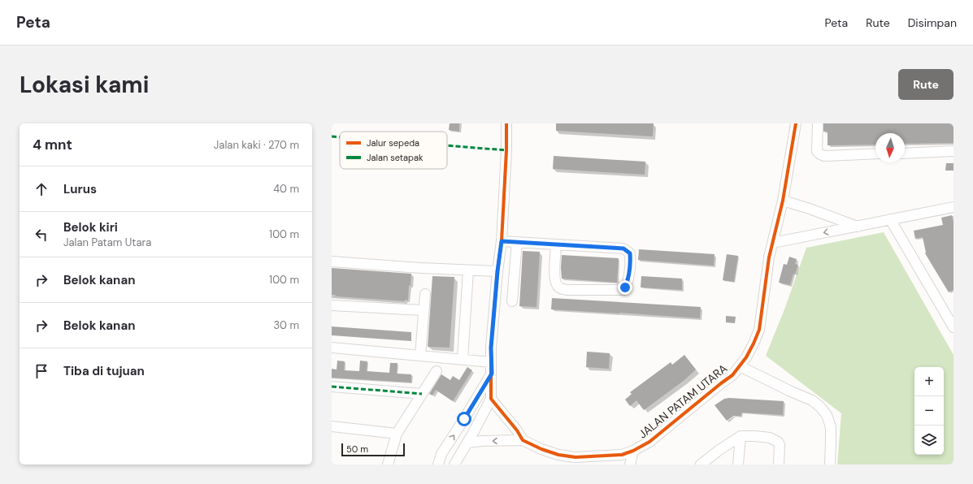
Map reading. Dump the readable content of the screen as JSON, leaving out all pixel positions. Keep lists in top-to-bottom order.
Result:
{
  "streets": {
    "street": ["JALAN PATAM UTARA"]
  },
  "legend": ["Jalur sepeda", "Jalan setapak"],
  "scale_bar": "50 m",
  "north": "bottom",
  "page": {
    "header": "Peta",
    "nav": ["Peta", "Rute", "Disimpan"],
    "buttons": "Rute",
    "title": "Lokasi kami",
    "heading": ["4 mnt", "Jalan kaki · 270 m"],
    "list": [
      ["Lurus", "40 m"],
      ["Belok kiri", "Jalan Patam Utara", "100 m"],
      ["Belok kanan", "100 m"],
      ["Belok kanan", "30 m"],
      "Tiba di tujuan"
    ],
    "map_buttons": ["+", "−"],
    "scale": "50 m"
  }
}
